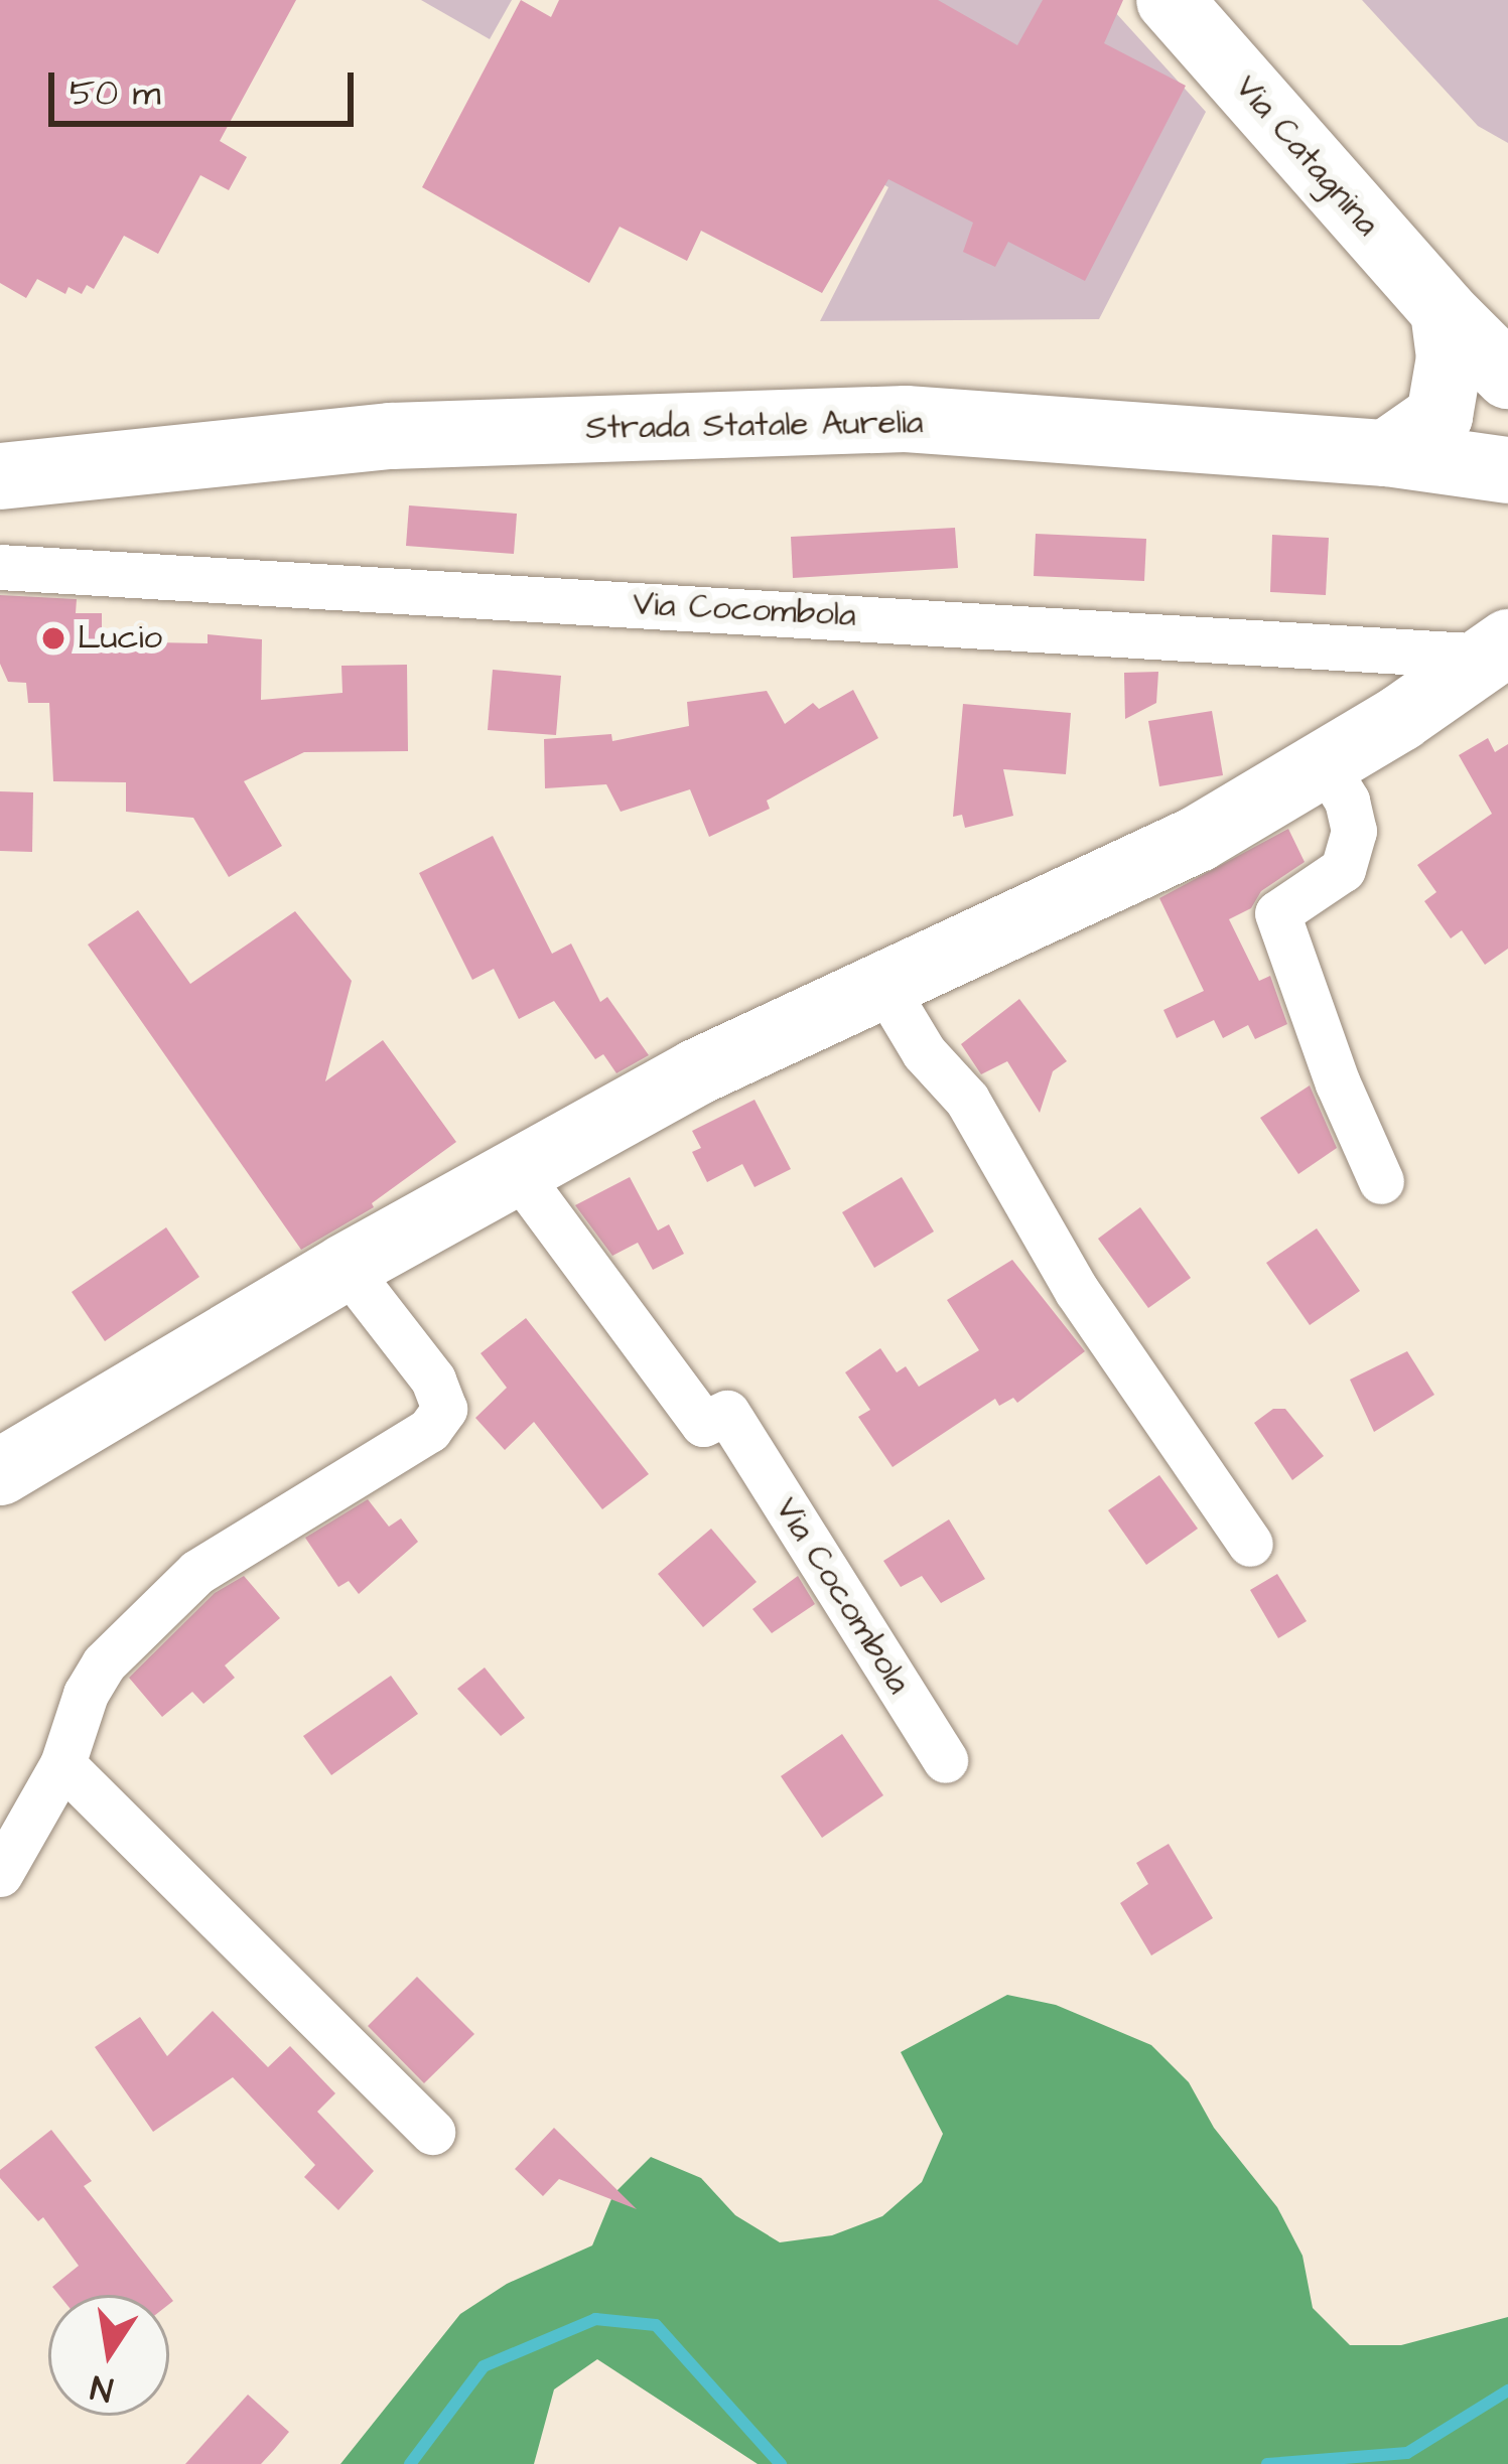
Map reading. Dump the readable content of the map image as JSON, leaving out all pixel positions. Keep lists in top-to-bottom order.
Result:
{
  "streets": {
    "main road": ["Via Catagnina", "Strada Statale Aurelia", "Via Cocombola"]
  },
  "places": ["Lucio"],
  "scale_bar": "50 m",
  "north": "bottom"
}
